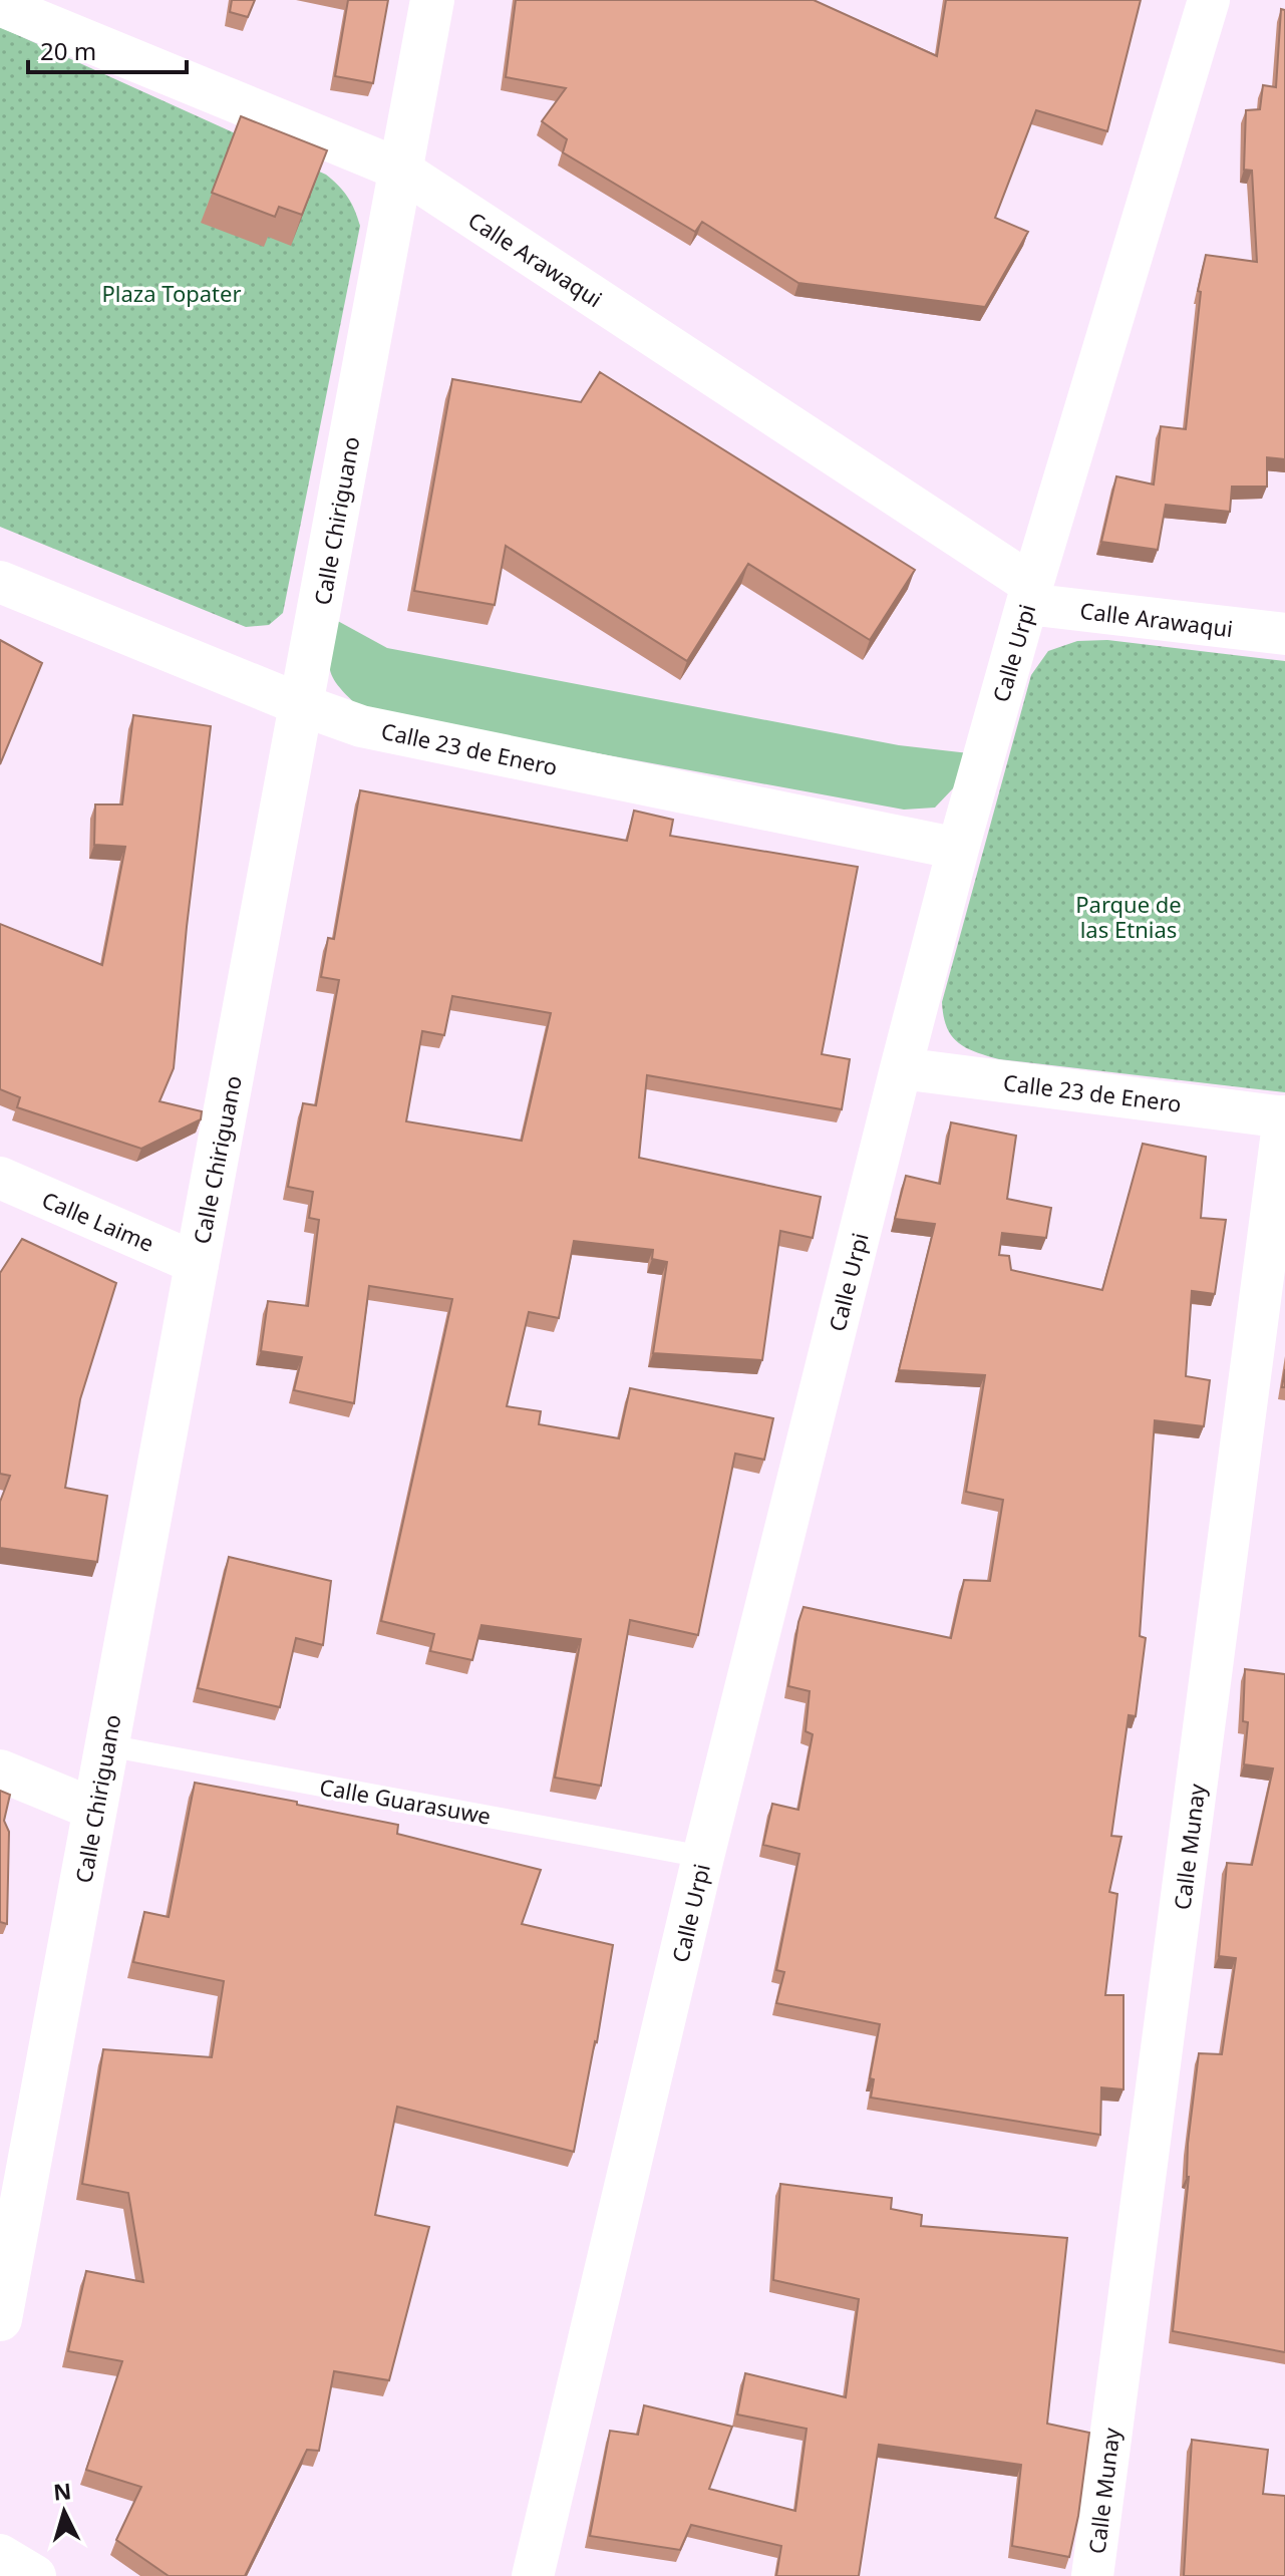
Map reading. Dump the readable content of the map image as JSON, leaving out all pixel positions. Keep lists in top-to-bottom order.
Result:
{
  "streets": {
    "main road": ["Calle Chiriguano"],
    "street": [
      "Calle Arawaqui",
      "Calle Urpi",
      "Calle 23 de Enero",
      "Calle Laime",
      "Calle Munay"
    ],
    "lane": ["Calle Guarasuwe"]
  },
  "crossings": [
    ["Calle Arawaqui", "Calle Chiriguano"],
    ["Calle Arawaqui", "Calle Urpi"],
    ["Calle Chiriguano", "Calle 23 de Enero"],
    ["Calle Chiriguano", "Calle Laime"],
    ["Calle Chiriguano", "Calle Guarasuwe"],
    ["Calle Urpi", "Calle 23 de Enero"],
    ["Calle Urpi", "Calle Guarasuwe"],
    ["Calle 23 de Enero", "Calle Munay"]
  ],
  "parks": ["Plaza Topater", "Parque de las Etnias"],
  "scale_bar": "20 m",
  "north": "top"
}
